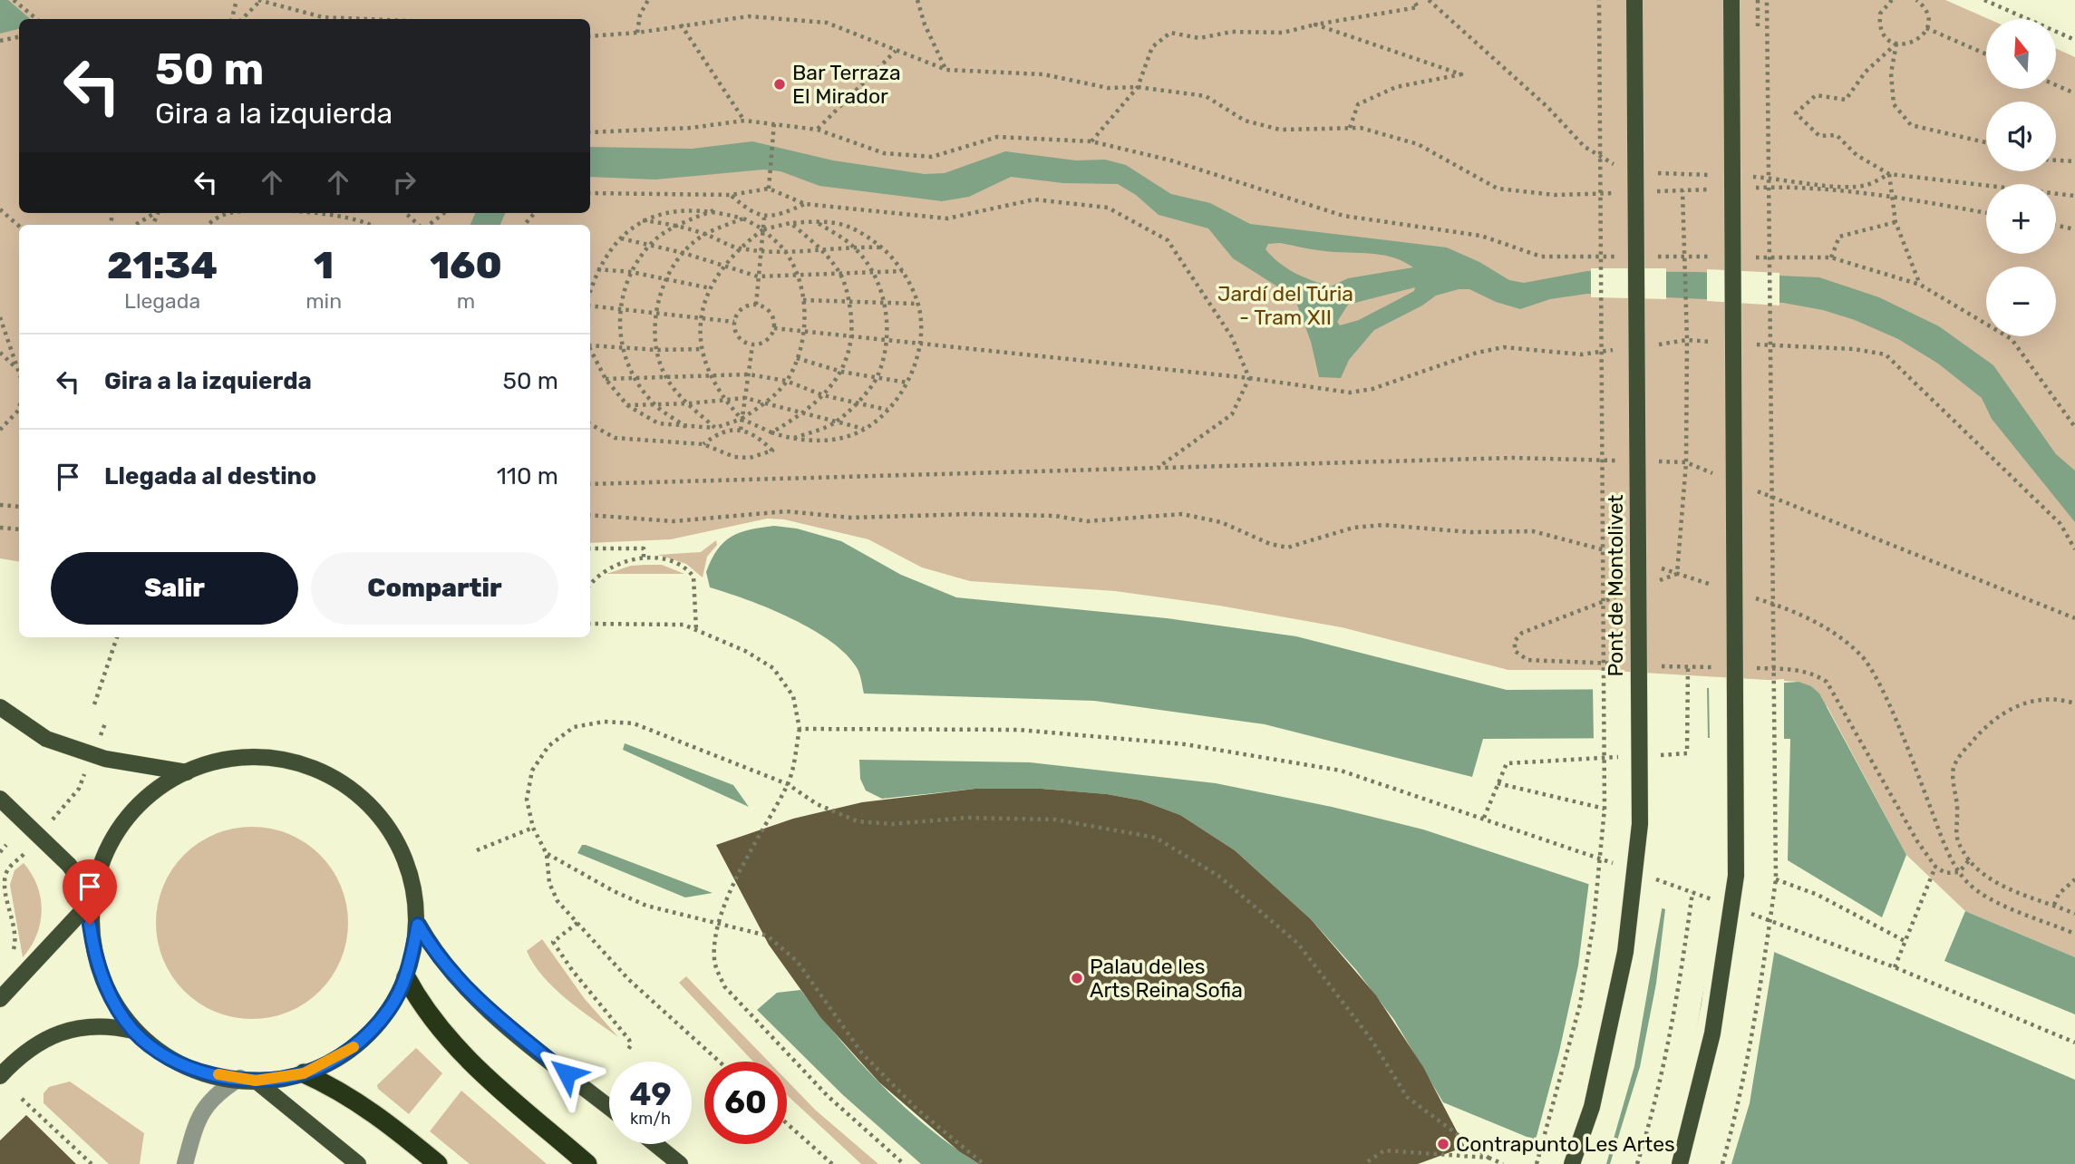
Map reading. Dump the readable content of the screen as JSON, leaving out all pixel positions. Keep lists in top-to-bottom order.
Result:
{
  "streets": {
    "main road": ["Pont de Montolivet"]
  },
  "parks": ["Jardí del Túria - Tram XII"],
  "places": ["Bar Terraza El Mirador", "Palau de les Arts Reina Sofia", "Contrapunto Les Artes"],
  "north": "top",
  "page": {
    "map_buttons": ["+", "−"],
    "turn": ["50 m", "Gira a la izquierda"],
    "eta": [
      "21:34",
      "Llegada",
      "1",
      "min",
      "160",
      "m"
    ],
    "list": [
      {
        "name": "Gira a la izquierda",
        "value": "50 m"
      },
      {
        "name": "Llegada al destino",
        "value": "110 m"
      }
    ],
    "buttons": ["Salir", "Compartir"],
    "speed": "49 km/h",
    "limit": "60"
  }
}
